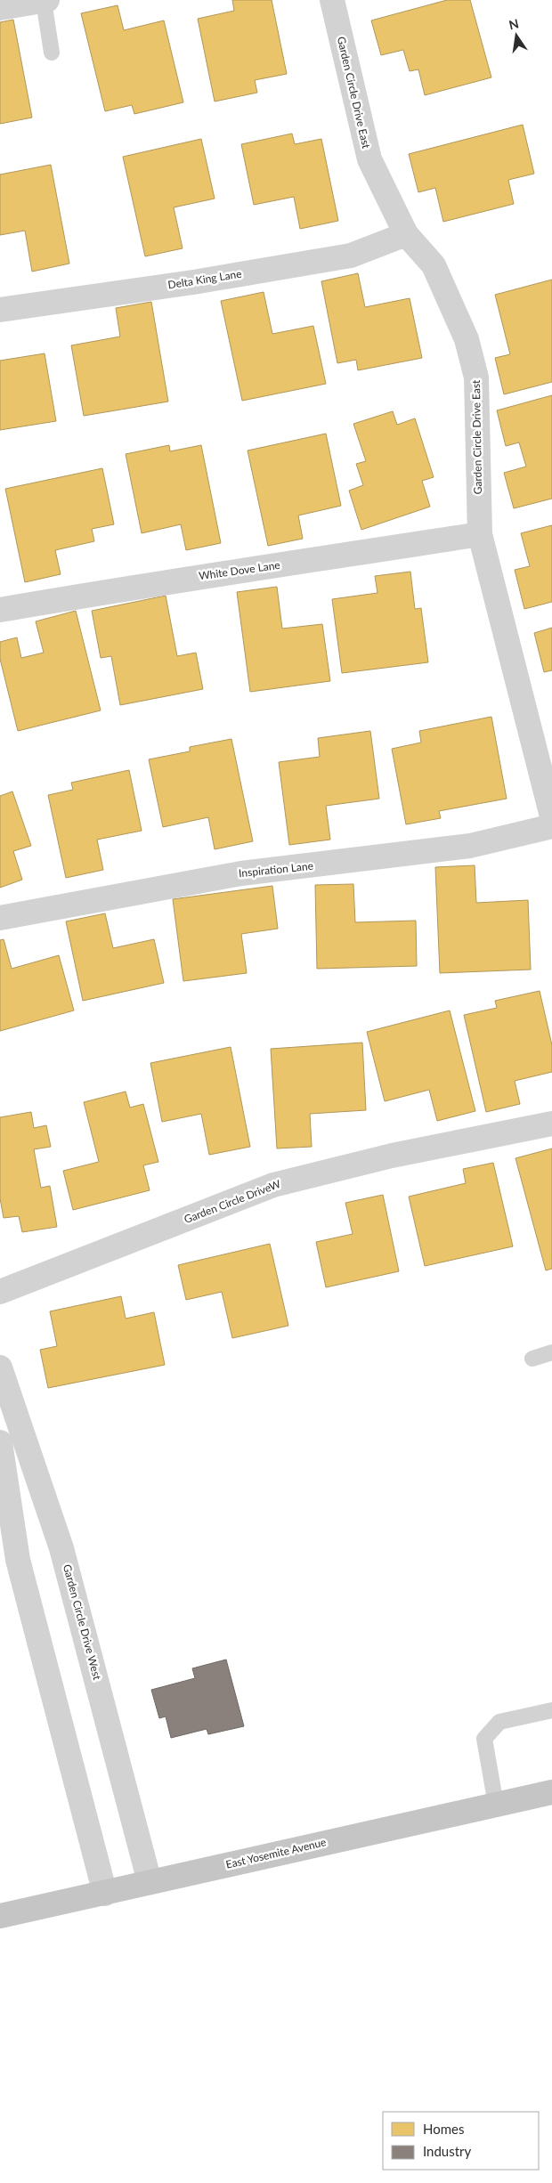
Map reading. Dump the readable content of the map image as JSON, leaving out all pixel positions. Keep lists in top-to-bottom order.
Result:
{
  "streets": {
    "main road": ["East Yosemite Avenue"],
    "street": [
      "Garden Circle Drive East",
      "Delta King Lane",
      "White Dove Lane",
      "Inspiration Lane",
      "Garden Circle DriveW",
      "Garden Circle Drive West"
    ]
  },
  "crossings": [
    ["Garden Circle Drive East", "Delta King Lane"],
    ["Garden Circle Drive East", "White Dove Lane"],
    ["Garden Circle Drive West", "East Yosemite Avenue"]
  ],
  "legend": ["Homes", "Industry"],
  "north": "top"
}
